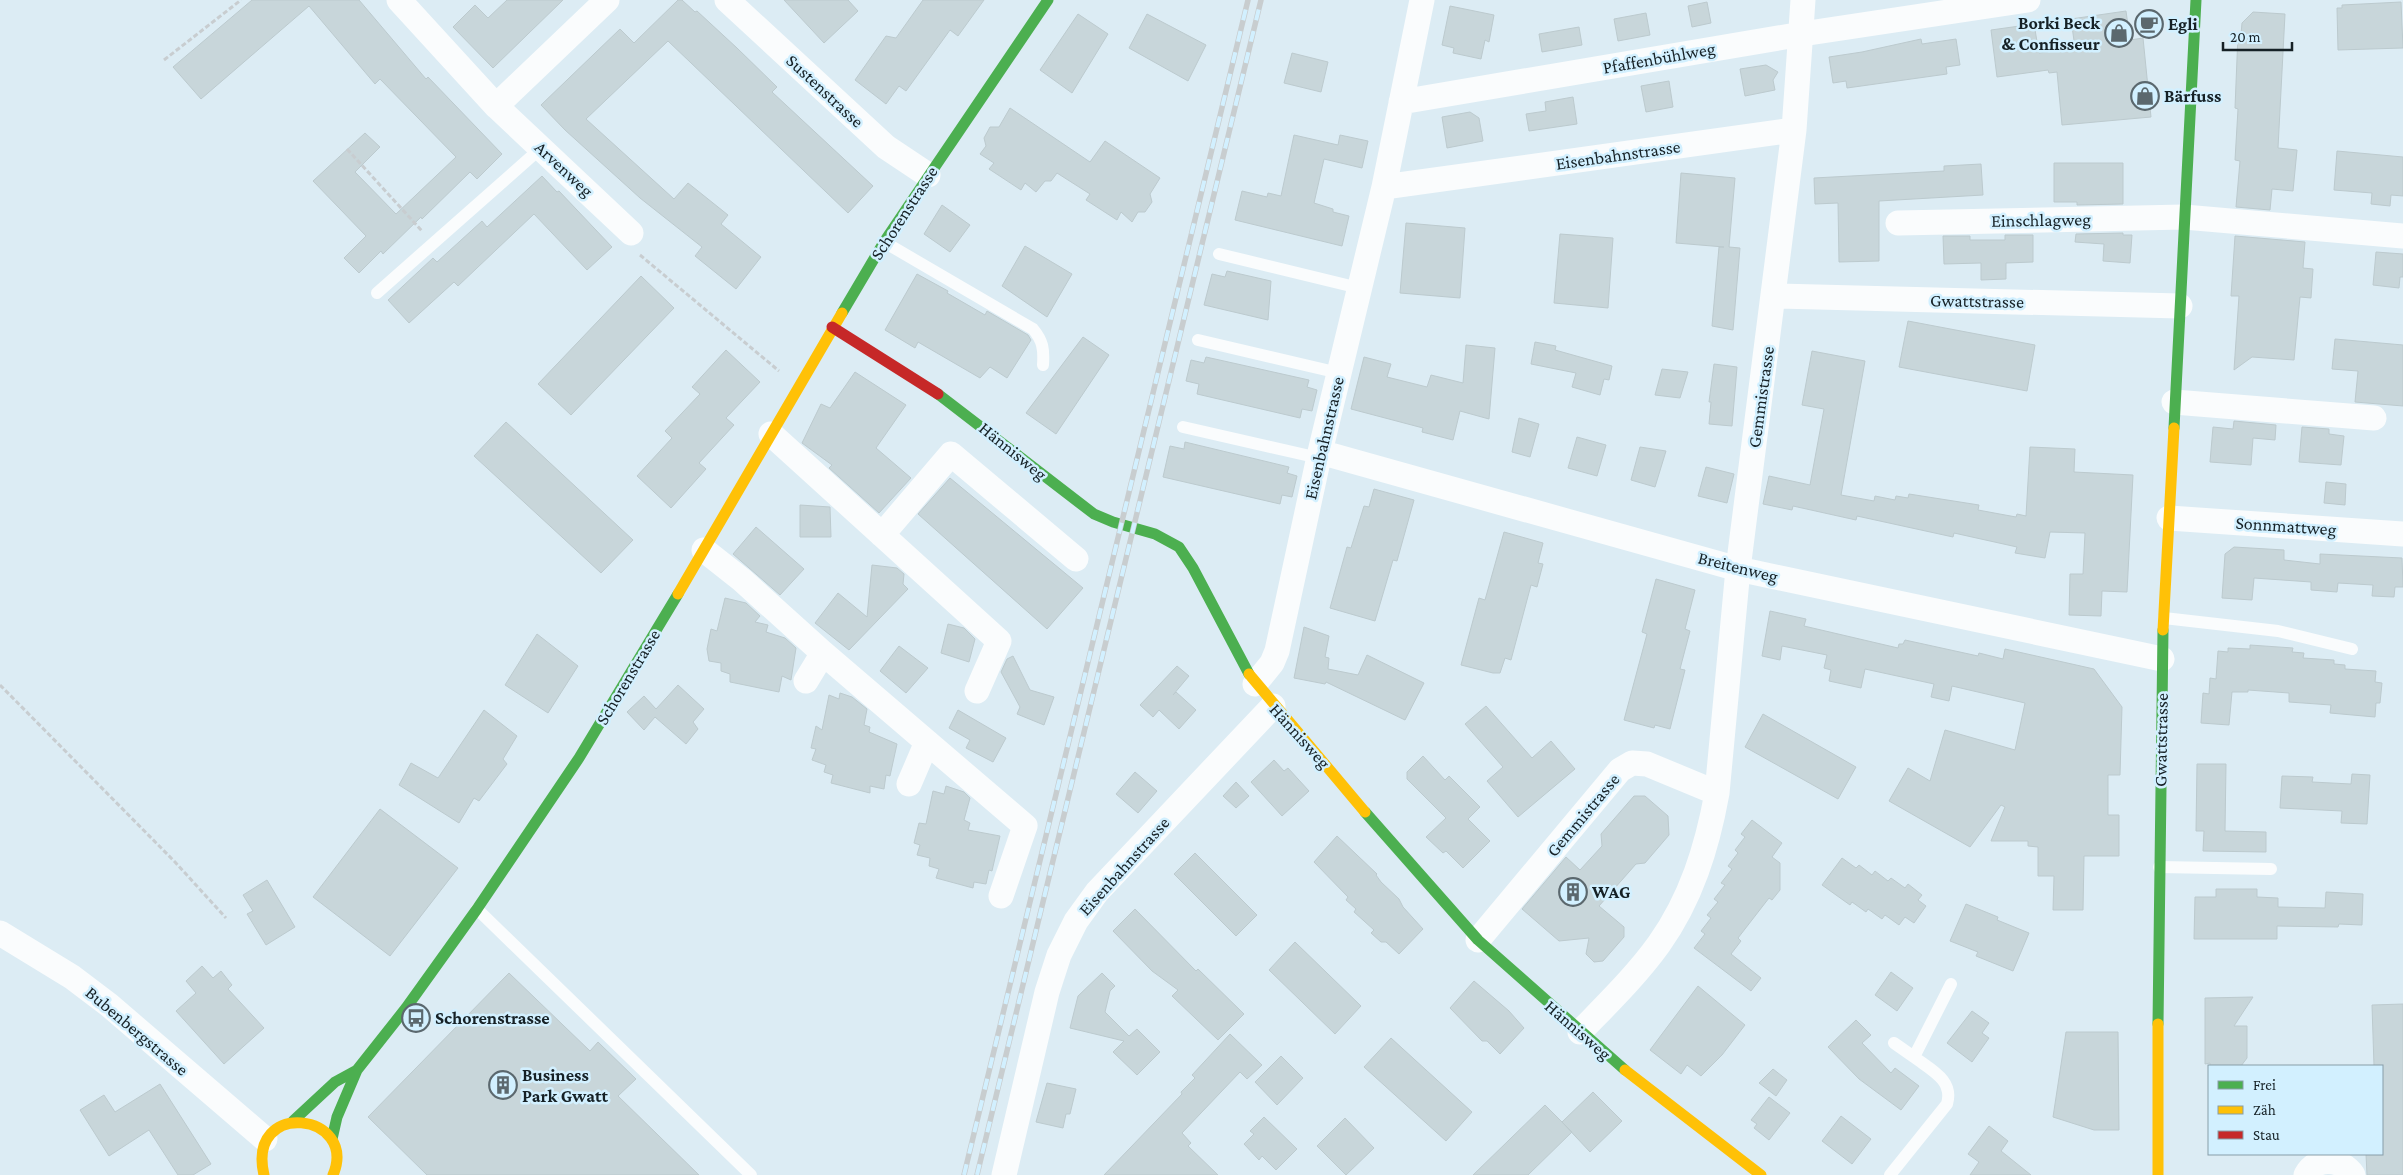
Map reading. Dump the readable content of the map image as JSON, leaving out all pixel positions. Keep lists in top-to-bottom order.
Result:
{
  "streets": {
    "street": [
      "Pfaffenbühlweg",
      "Sustenstrasse",
      "Eisenbahnstrasse",
      "Arvenweg",
      "Schorenstrasse",
      "Einschlagweg",
      "Gwattstrasse",
      "Gemmistrasse",
      "Hännisweg",
      "Sonnmattweg",
      "Breitenweg",
      "Bubenbergstrasse"
    ]
  },
  "crossings": [
    ["Pfaffenbühlweg", "Eisenbahnstrasse"],
    ["Pfaffenbühlweg", "Gemmistrasse"],
    ["Sustenstrasse", "Schorenstrasse"],
    ["Eisenbahnstrasse", "Gemmistrasse"],
    ["Eisenbahnstrasse", "Hännisweg"],
    ["Eisenbahnstrasse", "Breitenweg"],
    ["Schorenstrasse", "Hännisweg"],
    ["Schorenstrasse", "Bubenbergstrasse"],
    ["Einschlagweg", "Gwattstrasse"],
    ["Gwattstrasse", "Gemmistrasse"],
    ["Gwattstrasse", "Sonnmattweg"],
    ["Gwattstrasse", "Breitenweg"],
    ["Gemmistrasse", "Hännisweg"],
    ["Gemmistrasse", "Breitenweg"]
  ],
  "places": {
    "cafe": ["Egli"],
    "shop": ["Borki Beck & Confisseur", "Bärfuss"],
    "building": ["WAG", "Business Park Gwatt"],
    "bus stop": ["Schorenstrasse"]
  },
  "legend": ["Frei", "Zäh", "Stau"],
  "scale_bar": "20 m"
}
